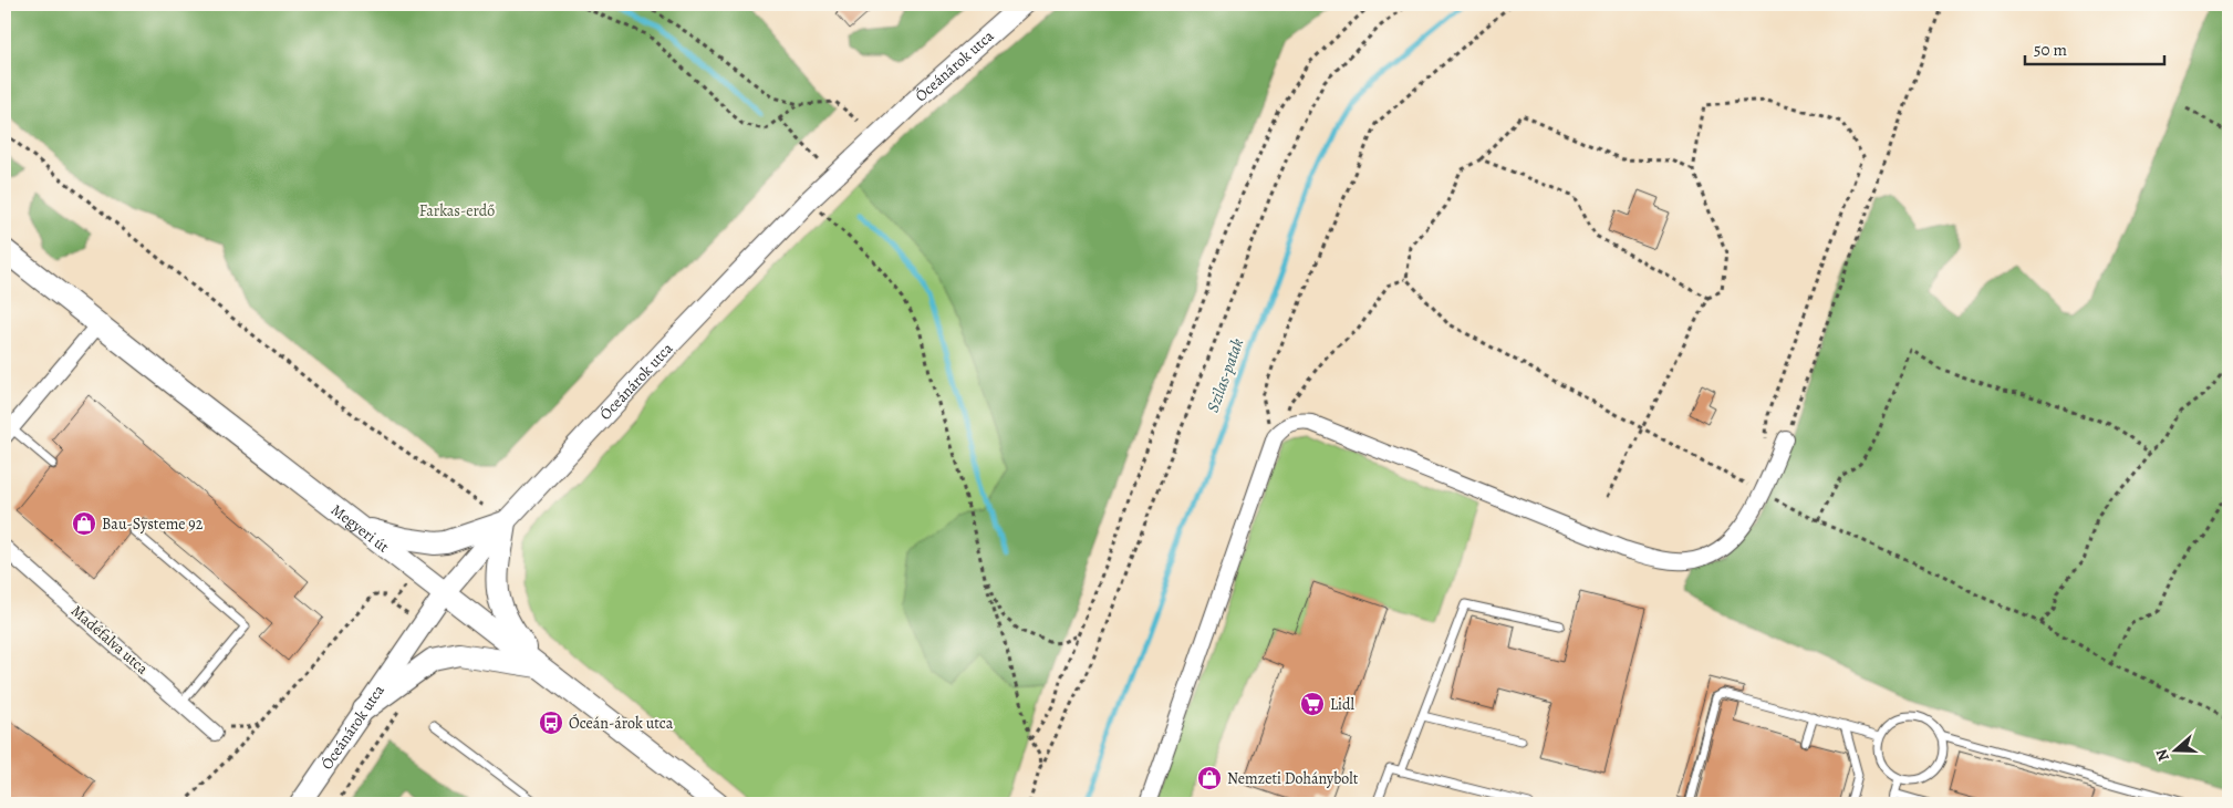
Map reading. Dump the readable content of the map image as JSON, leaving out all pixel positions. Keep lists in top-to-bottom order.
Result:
{
  "streets": {
    "main road": ["Megyeri út"],
    "street": ["Óceánárok utca", "Madéfalva utca"]
  },
  "crossings": [
    ["Óceánárok utca", "Megyeri út"]
  ],
  "water": ["Szilas-patak"],
  "parks": ["Farkas-erdő"],
  "places": {
    "shop": ["Bau-Systeme 92", "Nemzeti Dohánybolt"],
    "supermarket": ["Lidl"],
    "bus stop": ["Óceán-árok utca"]
  },
  "scale_bar": "50 m",
  "north": "left"
}
